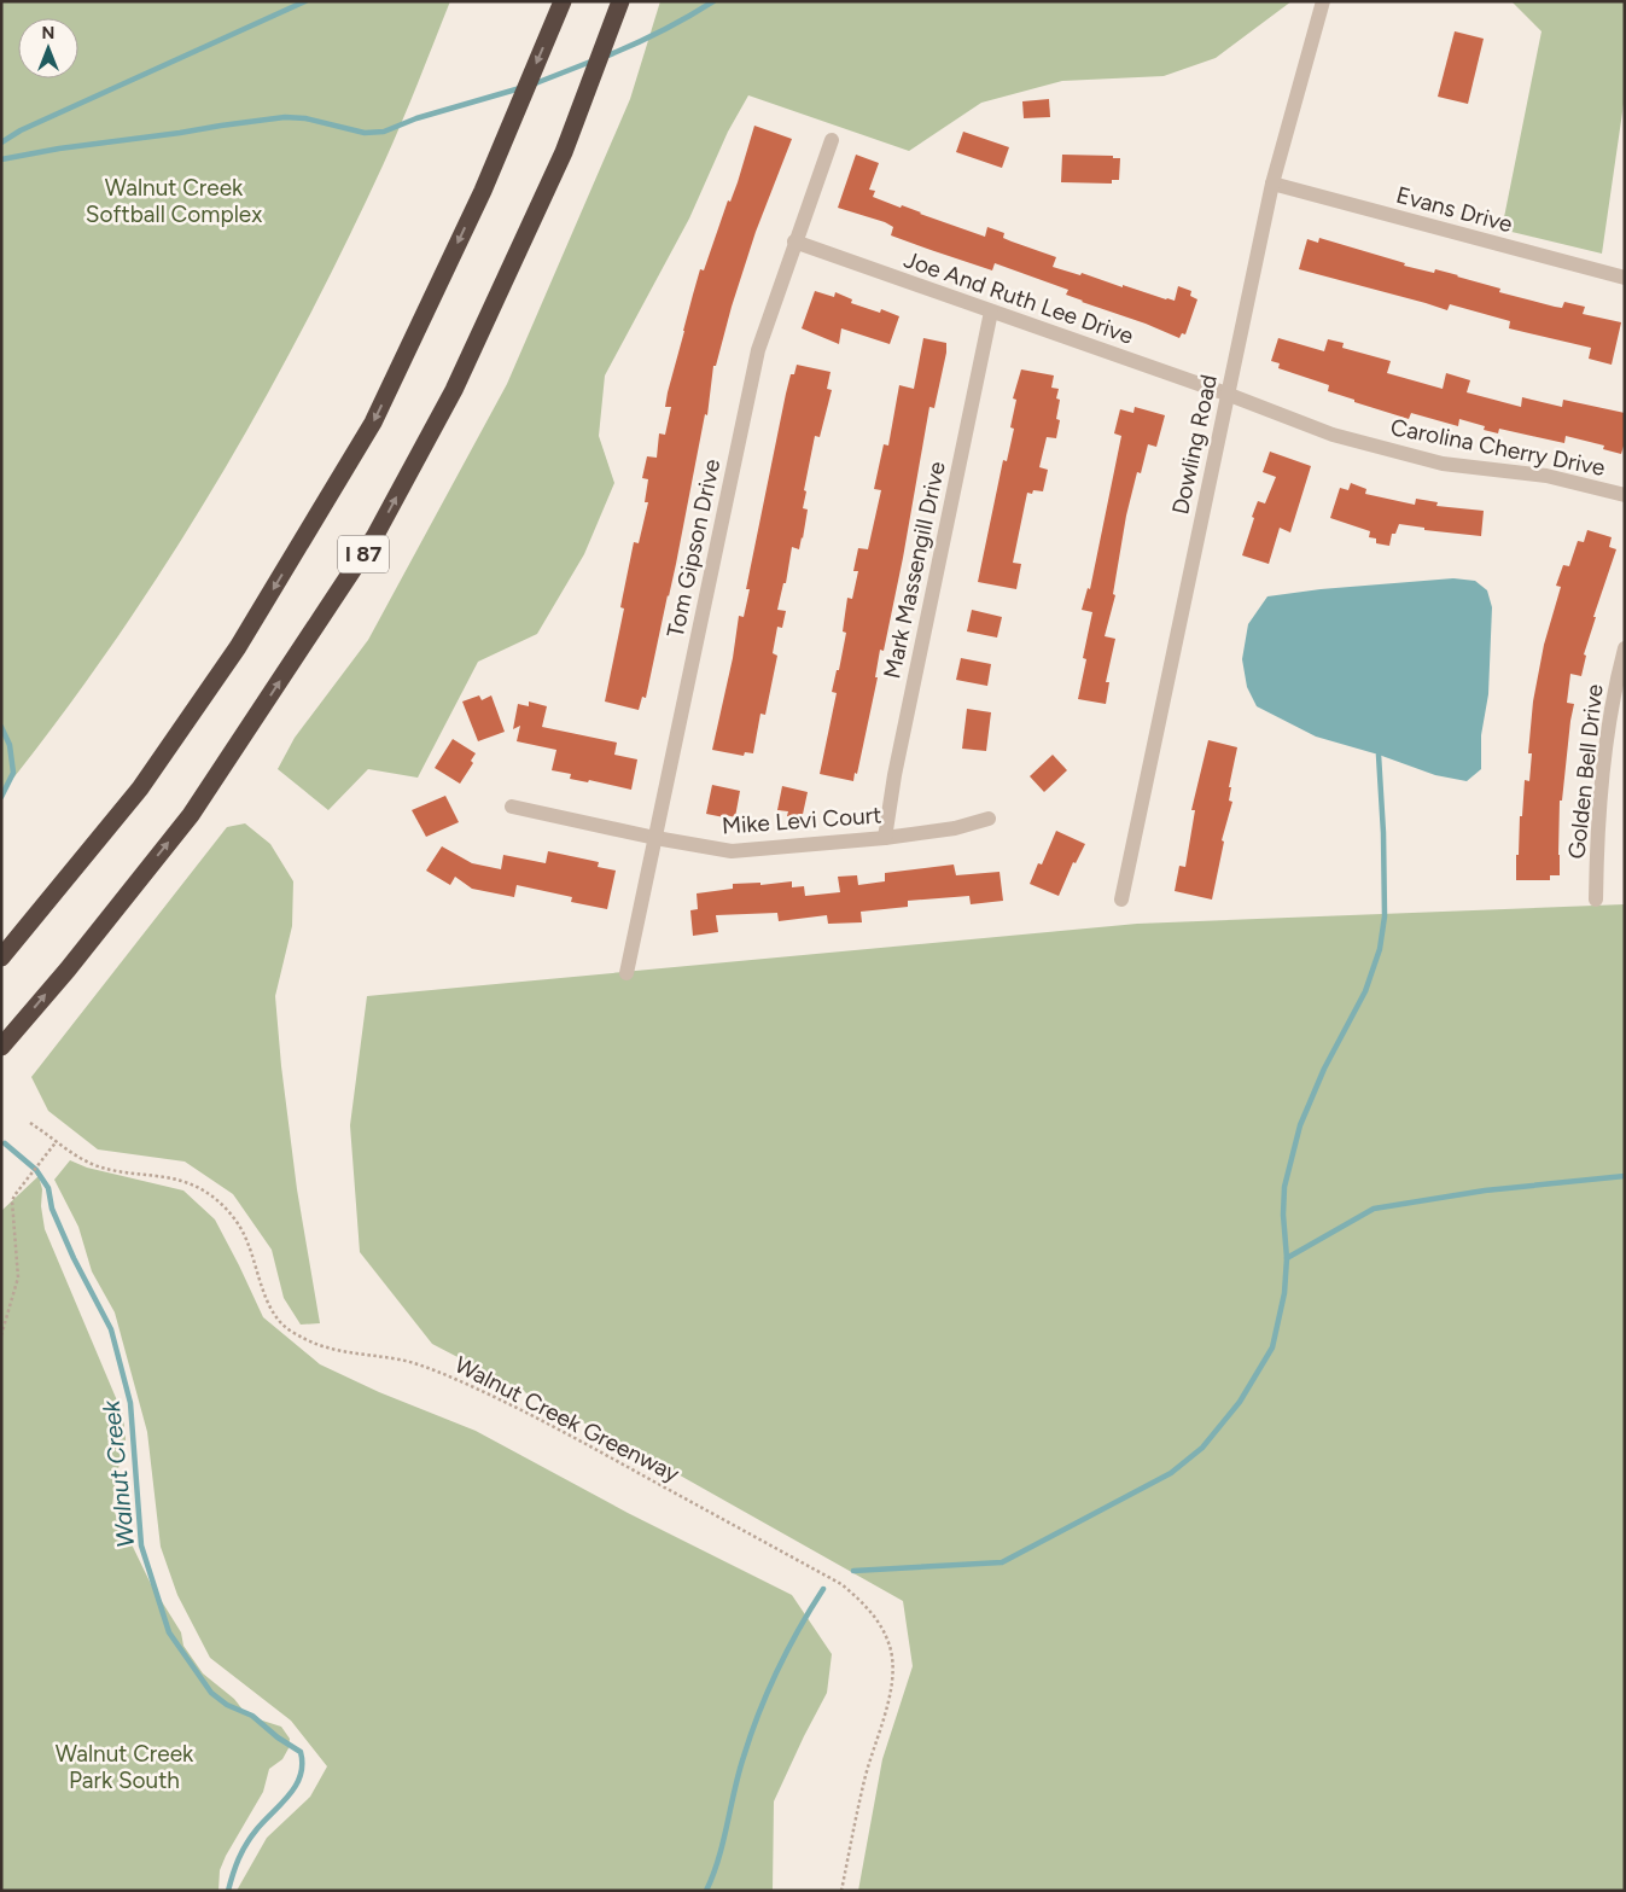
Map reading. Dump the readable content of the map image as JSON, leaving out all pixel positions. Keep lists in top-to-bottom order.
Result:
{
  "streets": {
    "highway": ["I 87"],
    "street": [
      "Evans Drive",
      "Joe And Ruth Lee Drive",
      "Dowling Road",
      "Carolina Cherry Drive",
      "Tom Gipson Drive",
      "Mark Massengill Drive",
      "Golden Bell Drive",
      "Mike Levi Court"
    ],
    "path": ["Walnut Creek Greenway"]
  },
  "crossings": [
    ["Evans Drive", "Dowling Road"],
    ["Joe And Ruth Lee Drive", "Dowling Road"],
    ["Joe And Ruth Lee Drive", "Carolina Cherry Drive"],
    ["Joe And Ruth Lee Drive", "Tom Gipson Drive"],
    ["Joe And Ruth Lee Drive", "Mark Massengill Drive"],
    ["Dowling Road", "Carolina Cherry Drive"],
    ["Tom Gipson Drive", "Mike Levi Court"],
    ["Mark Massengill Drive", "Mike Levi Court"]
  ],
  "water": ["Walnut Creek"],
  "parks": ["Walnut Creek Softball Complex", "Walnut Creek Park South"],
  "north": "top"
}
